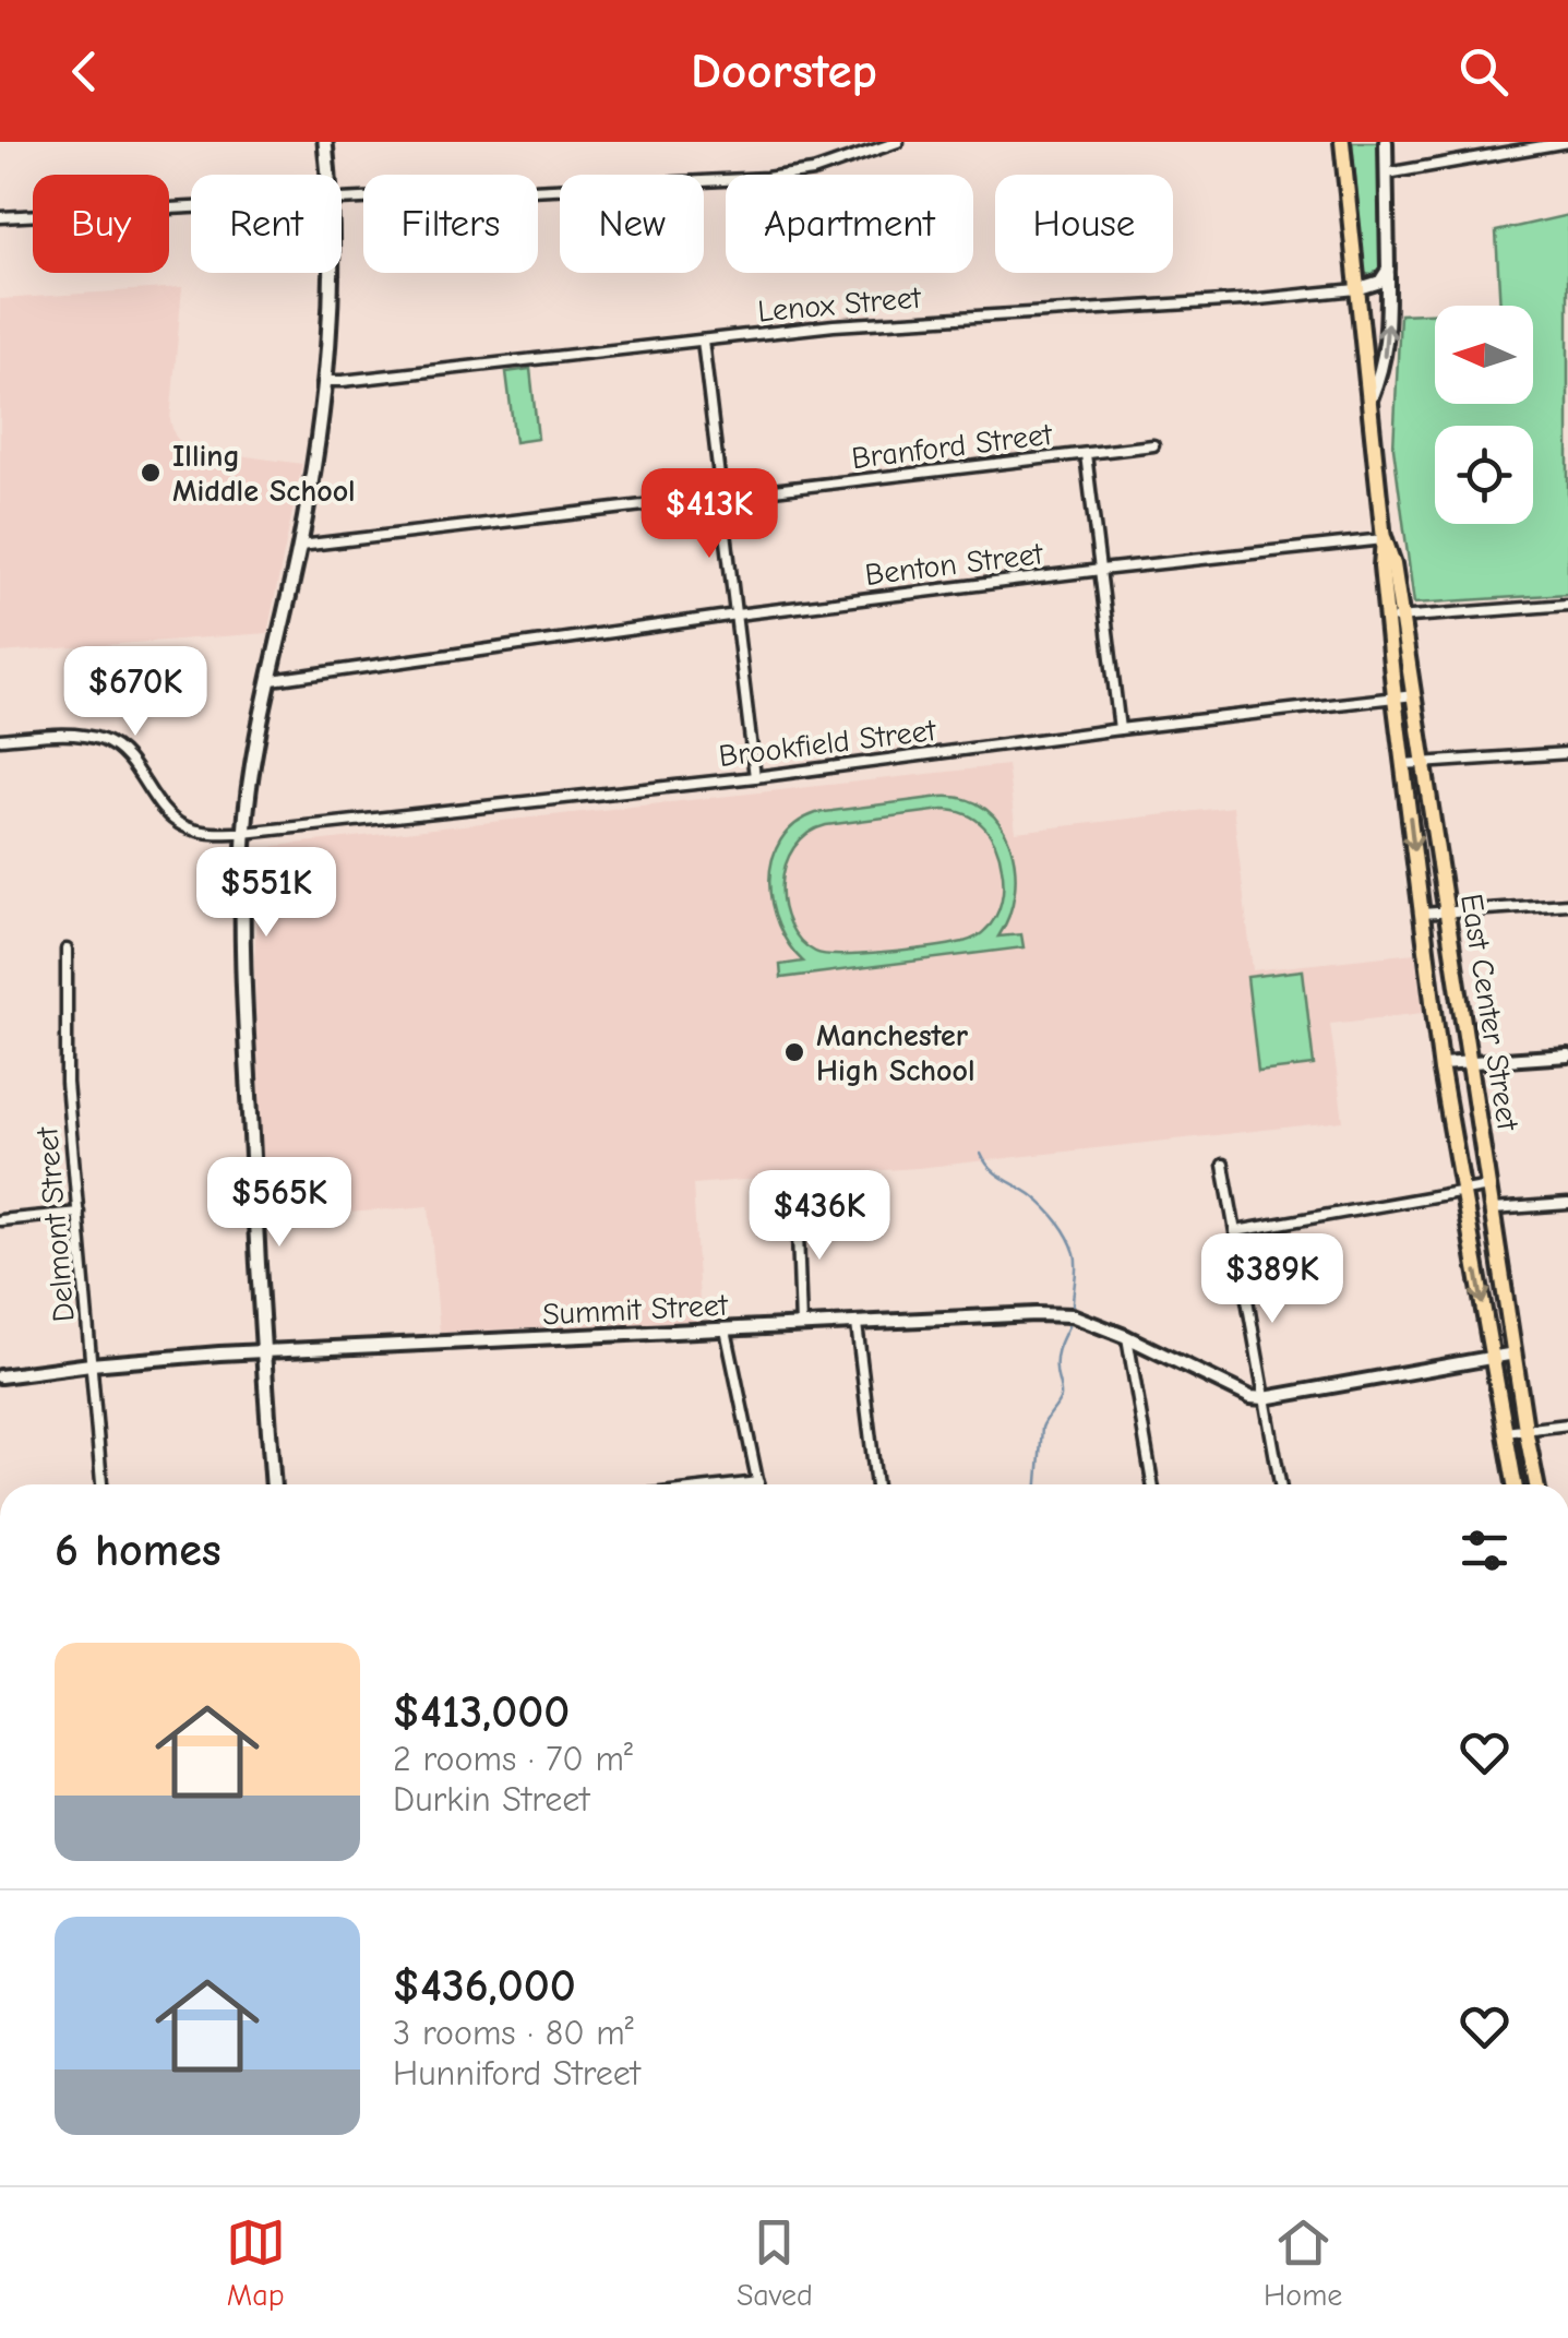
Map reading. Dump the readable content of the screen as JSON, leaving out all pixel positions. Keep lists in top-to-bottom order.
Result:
{
  "streets": {
    "main road": ["East Center Street"],
    "street": [
      "Lenox Street",
      "Branford Street",
      "Benton Street",
      "Brookfield Street",
      "Delmont Street",
      "Summit Street"
    ]
  },
  "crossings": [
    ["Lenox Street", "East Center Street"],
    ["Benton Street", "East Center Street"],
    ["Brookfield Street", "East Center Street"],
    ["Delmont Street", "Summit Street"]
  ],
  "places": ["Illing Middle School", "Manchester High School"],
  "north": "left",
  "page": {
    "header": "Doorstep",
    "chip": [
      "Buy",
      "Rent",
      "Filters",
      "New",
      "Apartment",
      "House"
    ],
    "price": [
      "$413K",
      "$670K",
      "$551K",
      "$565K",
      "$436K",
      "$389K"
    ],
    "heading": "6 homes",
    "list": [
      {
        "name": "$413,000",
        "note": "2 rooms · 70 m² · Durkin Street"
      },
      {
        "name": "$436,000",
        "note": "3 rooms · 80 m² · Hunniford Street"
      }
    ],
    "tabs": ["Map", "Saved", "Home"]
  }
}
